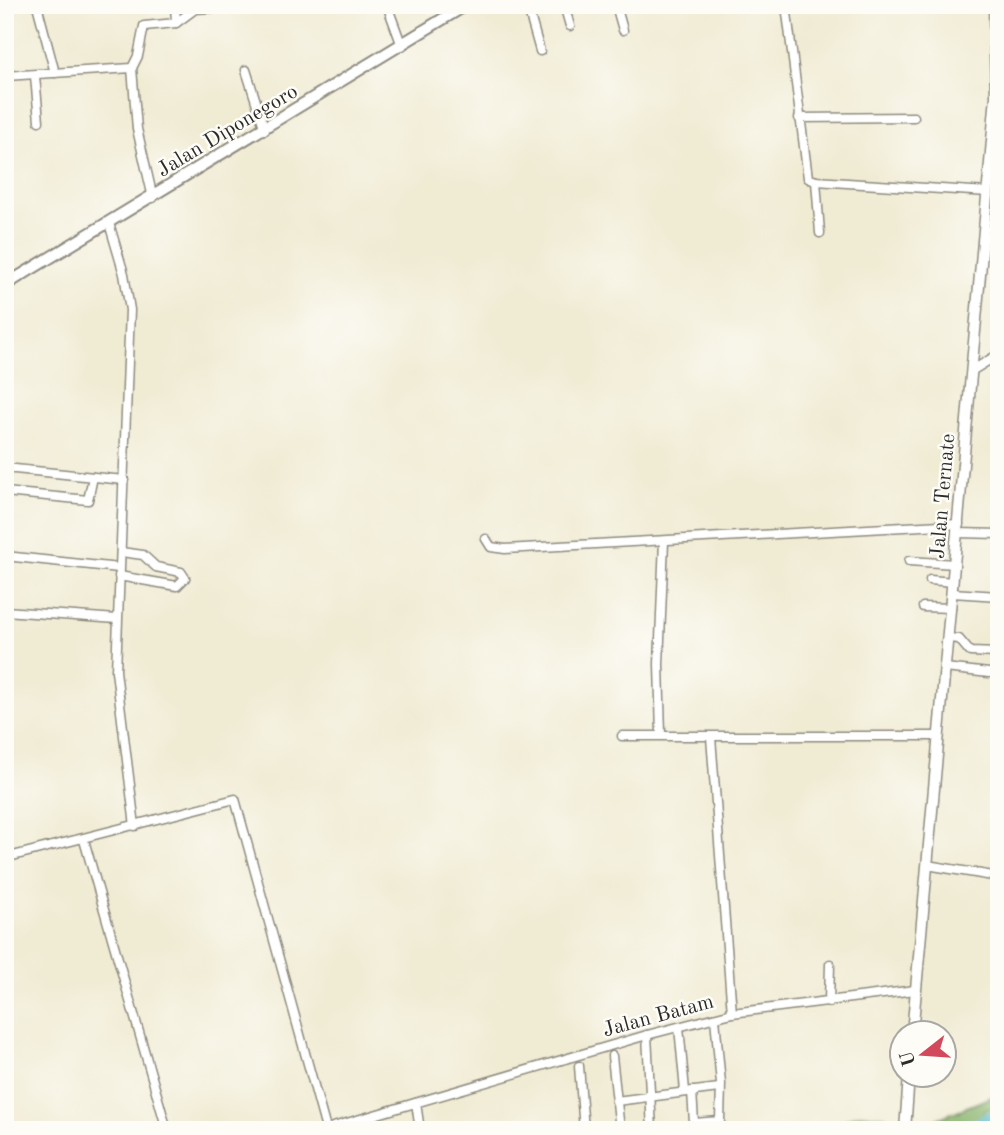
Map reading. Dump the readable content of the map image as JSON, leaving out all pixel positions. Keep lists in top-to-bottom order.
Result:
{
  "streets": {
    "main road": ["Jalan Diponegoro"],
    "street": ["Jalan Ternate", "Jalan Batam"]
  },
  "crossings": [
    ["Jalan Ternate", "Jalan Batam"]
  ],
  "north": "left"
}
